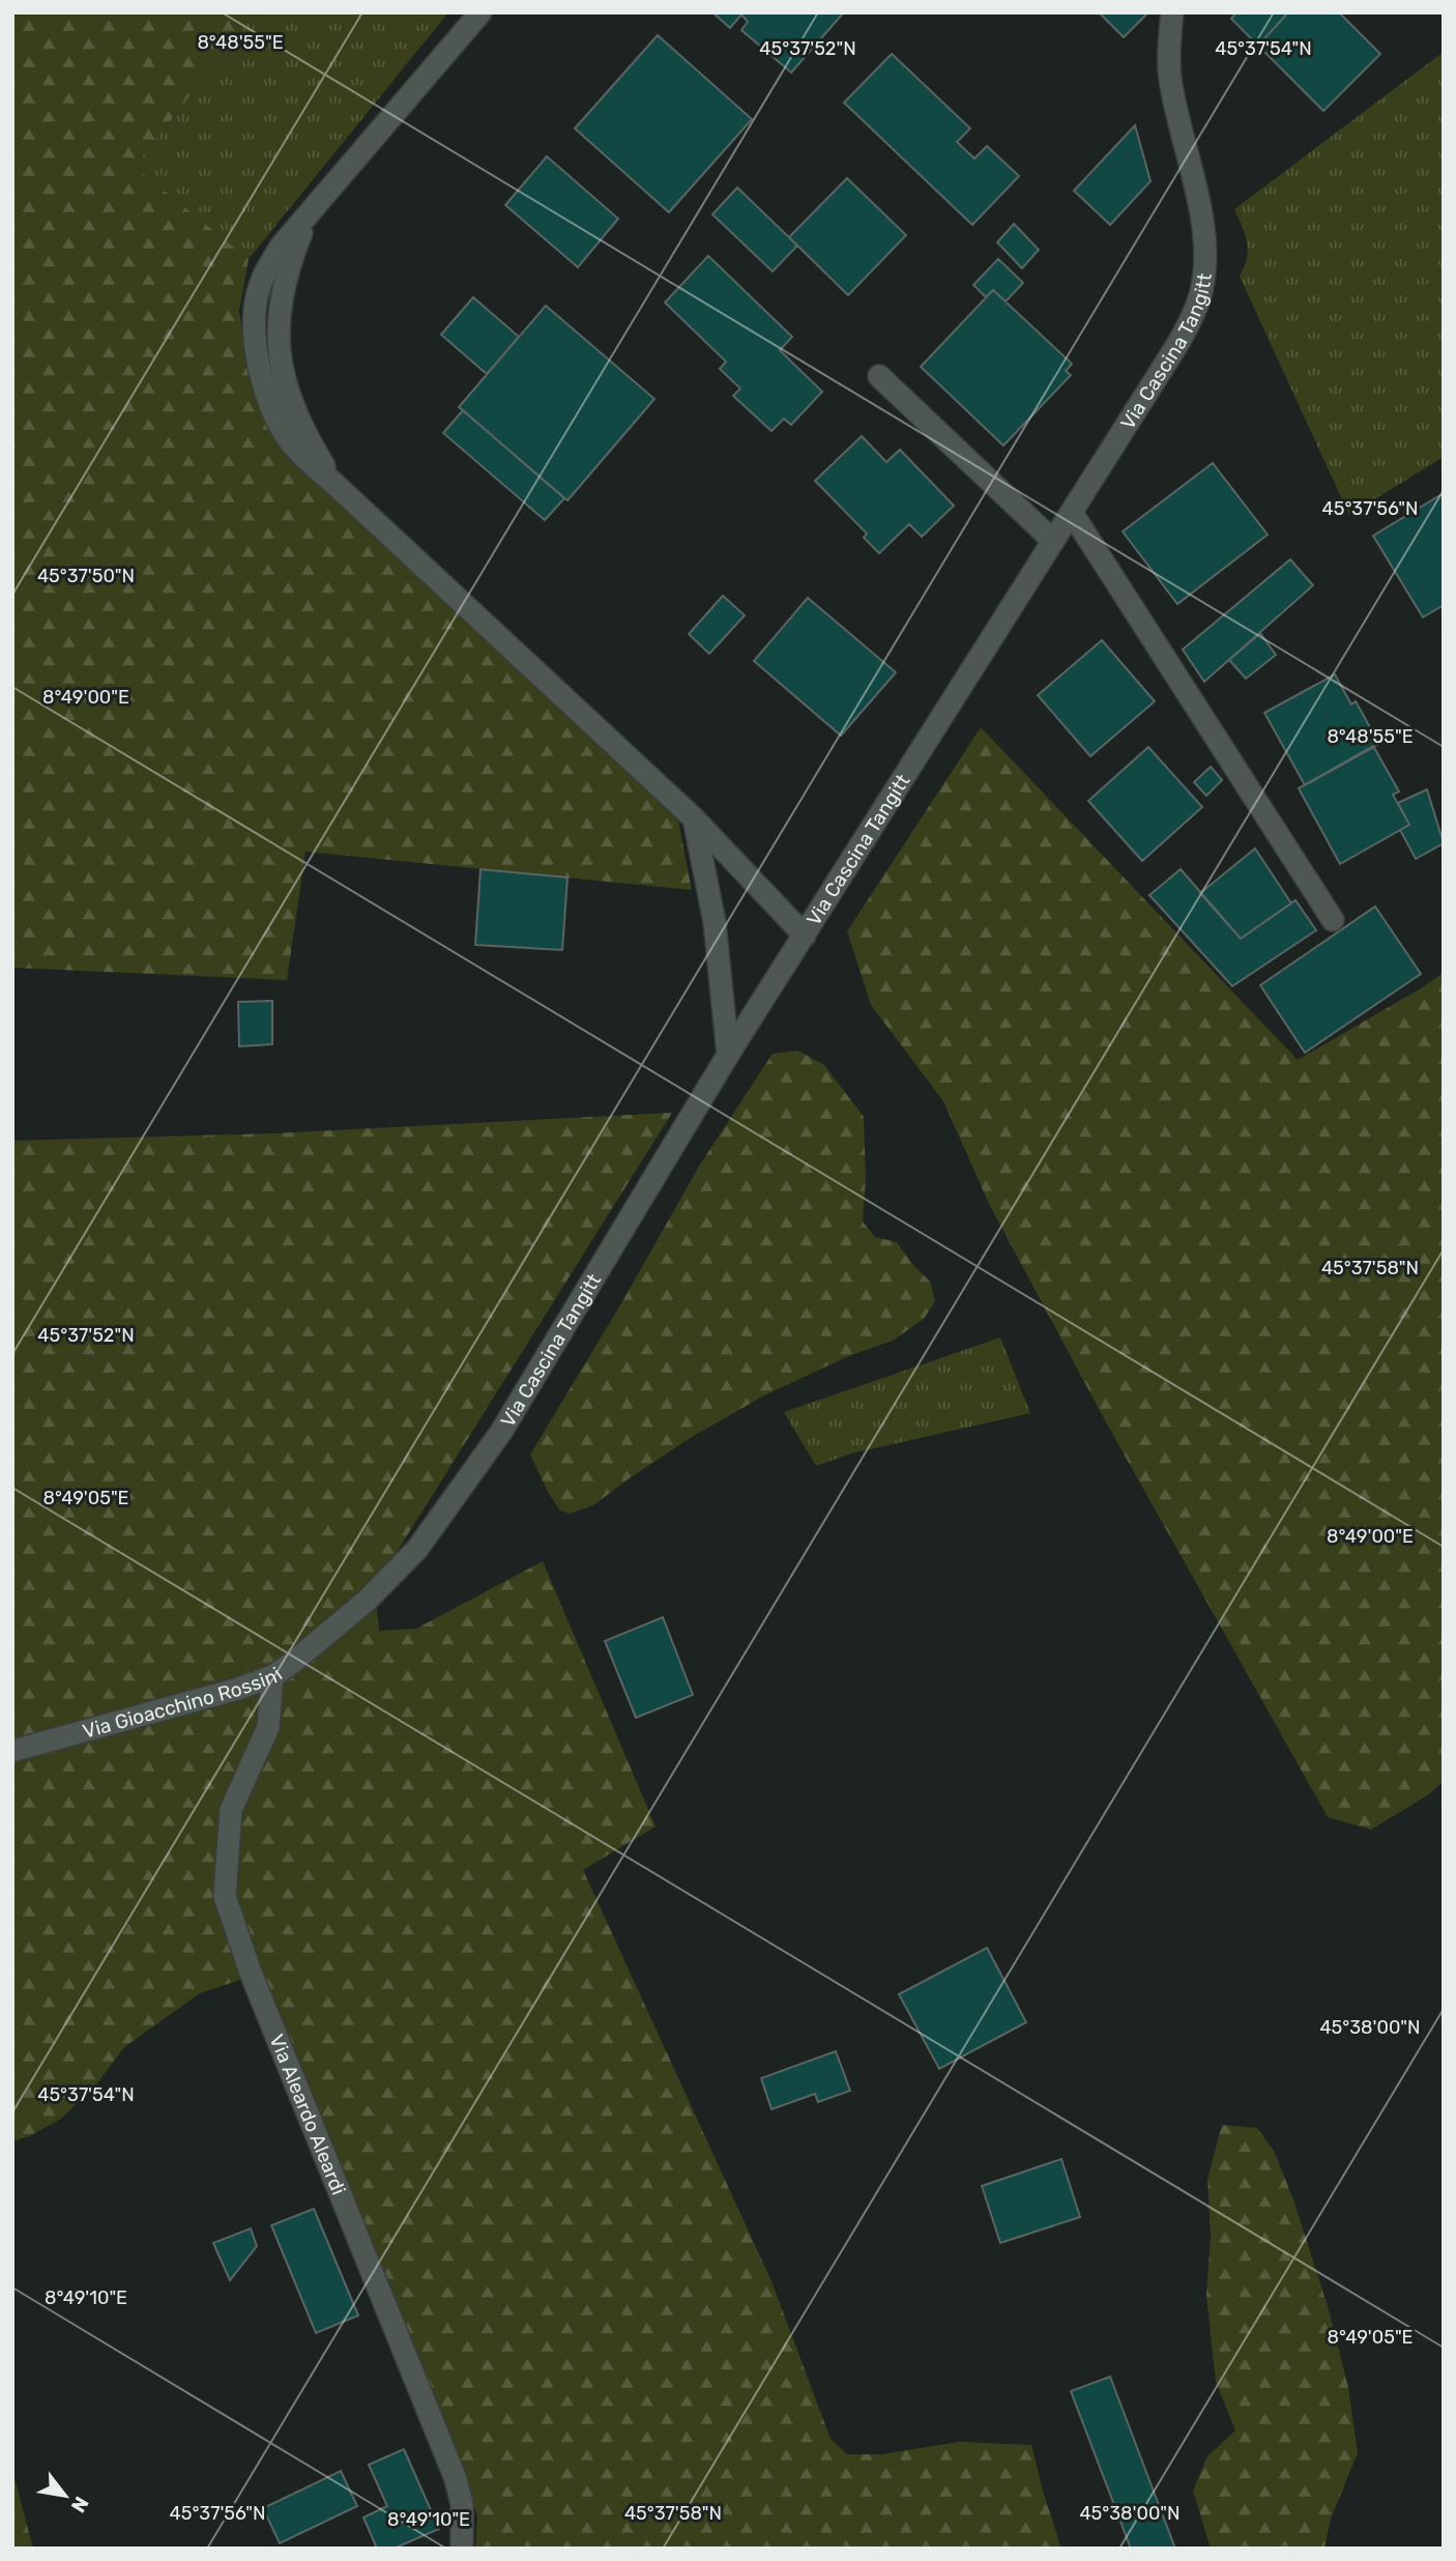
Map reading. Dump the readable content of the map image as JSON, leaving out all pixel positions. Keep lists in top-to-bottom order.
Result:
{
  "streets": {
    "street": ["Via Cascina Tangitt", "Via Gioacchino Rossini", "Via Aleardo Aleardi"]
  },
  "crossings": [
    ["Via Cascina Tangitt", "Via Gioacchino Rossini"],
    ["Via Gioacchino Rossini", "Via Aleardo Aleardi"]
  ],
  "north": "bottom right",
  "coordinates": [
    "8°48'55\"E",
    "45°37'52\"N",
    "45°37'54\"N",
    "45°37'56\"N",
    "45°37'50\"N",
    "8°49'00\"E",
    "45°37'58\"N",
    "8°49'05\"E",
    "45°38'00\"N",
    "8°49'10\"E"
  ]
}
